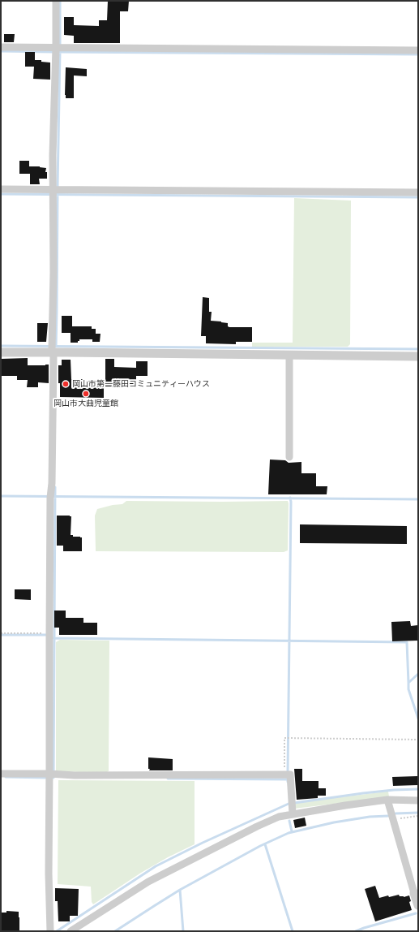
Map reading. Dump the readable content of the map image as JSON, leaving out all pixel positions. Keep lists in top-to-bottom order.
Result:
{
  "places": ["岡山市第一藤田コミュニティーハウス", "岡山市大曲児童館"]
}
